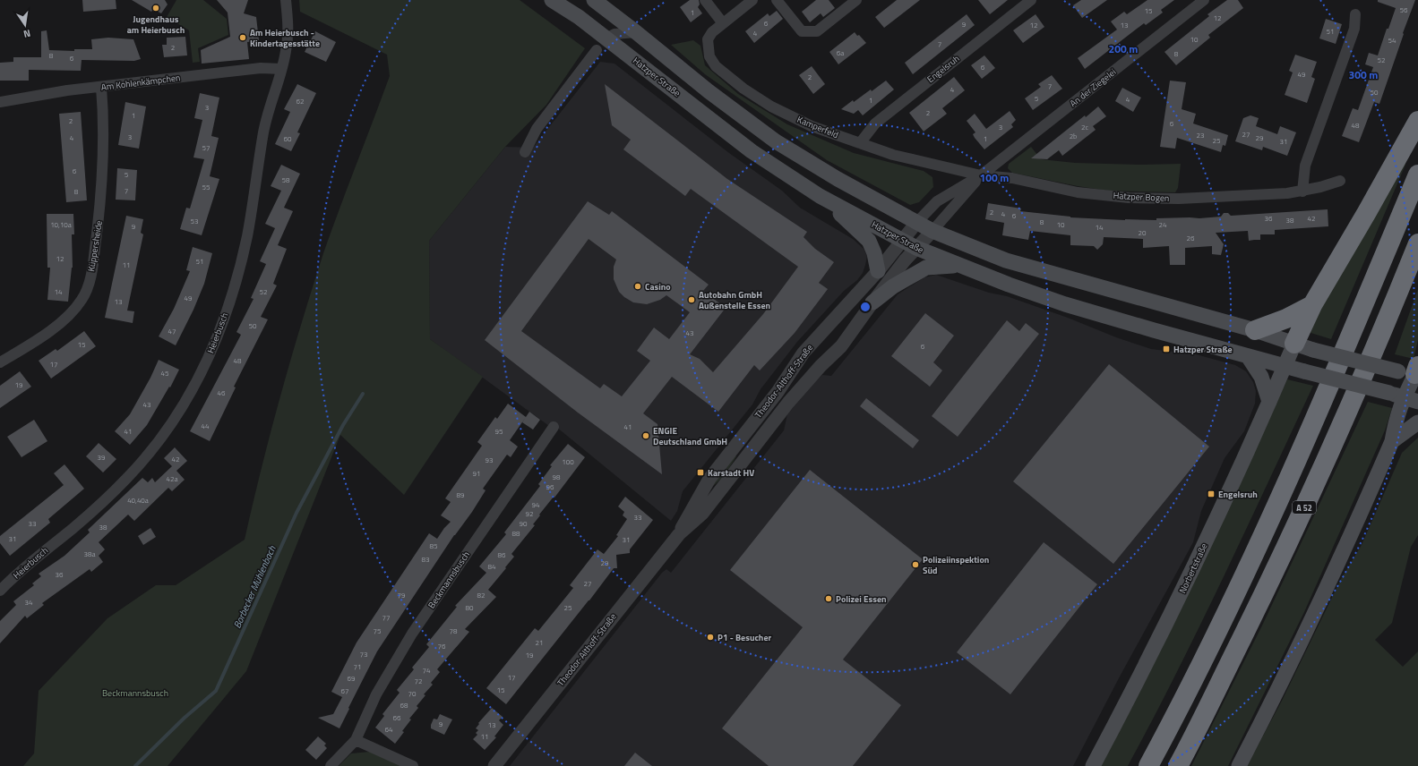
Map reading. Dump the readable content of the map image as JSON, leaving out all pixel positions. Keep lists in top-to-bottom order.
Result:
{
  "streets": {
    "highway": ["A 52"],
    "main road": ["Hatzper Straße", "Norbertstraße"],
    "street": [
      "Engelsruh",
      "Am Kohlenkämpchen",
      "An der Ziegelei",
      "Kamperfeld",
      "Hatzper Bogen",
      "Küppersheide",
      "Heierbusch",
      "Theodor-Althoff-Straße",
      "Beckmannsbusch"
    ]
  },
  "crossings": [
    ["Engelsruh", "Kamperfeld"],
    ["Hatzper Straße", "An der Ziegelei"],
    ["Hatzper Straße", "Theodor-Althoff-Straße"],
    ["Hatzper Straße", "Norbertstraße"],
    ["Am Kohlenkämpchen", "Küppersheide"],
    ["Am Kohlenkämpchen", "Heierbusch"],
    ["An der Ziegelei", "Kamperfeld"],
    ["An der Ziegelei", "Hatzper Bogen"],
    ["An der Ziegelei", "Theodor-Althoff-Straße"],
    ["Kamperfeld", "Hatzper Bogen"]
  ],
  "water": ["Borbecker Mühlenbach"],
  "parks": ["Beckmannsbusch"],
  "places": {
    "other": [
      "Jugendhaus am Heierbusch",
      "Am Heierbusch - Kindertagesstätte",
      "Casino",
      "Autobahn GmbH Außenstelle Essen",
      "ENGIE Deutschland GmbH",
      "Polizeiinspektion Süd",
      "Polizei Essen",
      "P1 - Besucher"
    ],
    "transit": ["Hatzper Straße", "Karstadt HV", "Engelsruh"]
  },
  "house_numbers": [
    "56",
    "15",
    "1",
    "12",
    "6",
    "9",
    "12",
    "13",
    "51",
    "4",
    "10",
    "54",
    "7",
    "2",
    "6a",
    "8",
    "8",
    "6",
    "52",
    "6",
    "49",
    "2",
    "7",
    "4",
    "50",
    "5",
    "4",
    "1",
    "62",
    "3",
    "2",
    "1",
    "2",
    "6",
    "48",
    "3",
    "2c",
    "27",
    "23",
    "2b",
    "3",
    "4",
    "29",
    "60",
    "1",
    "25",
    "31",
    "57",
    "6",
    "5",
    "58",
    "55",
    "7",
    "8",
    "2",
    "4",
    "6",
    "36",
    "42",
    "38",
    "53",
    "8",
    "10,10a",
    "10",
    "24",
    "9",
    "14",
    "20",
    "26",
    "12",
    "51",
    "11",
    "14",
    "52",
    "49",
    "13",
    "50",
    "47",
    "43",
    "15",
    "6",
    "48",
    "17",
    "45",
    "19",
    "46",
    "43",
    "44",
    "41",
    "41",
    "95",
    "39",
    "42",
    "93",
    "100",
    "91",
    "98",
    "42a",
    "96",
    "89",
    "40,40a",
    "94",
    "92",
    "33",
    "33",
    "90",
    "38",
    "88",
    "31",
    "31",
    "85",
    "38a",
    "86",
    "83",
    "29",
    "84",
    "36",
    "27",
    "79",
    "82",
    "34",
    "80",
    "25",
    "77",
    "75",
    "78",
    "21",
    "76",
    "73",
    "19",
    "71",
    "74",
    "17",
    "69",
    "72",
    "15",
    "67",
    "70",
    "68",
    "66",
    "9",
    "13",
    "64",
    "11"
  ],
  "north": "bottom",
  "rings": ["200 m", "300 m", "100 m"]
}
